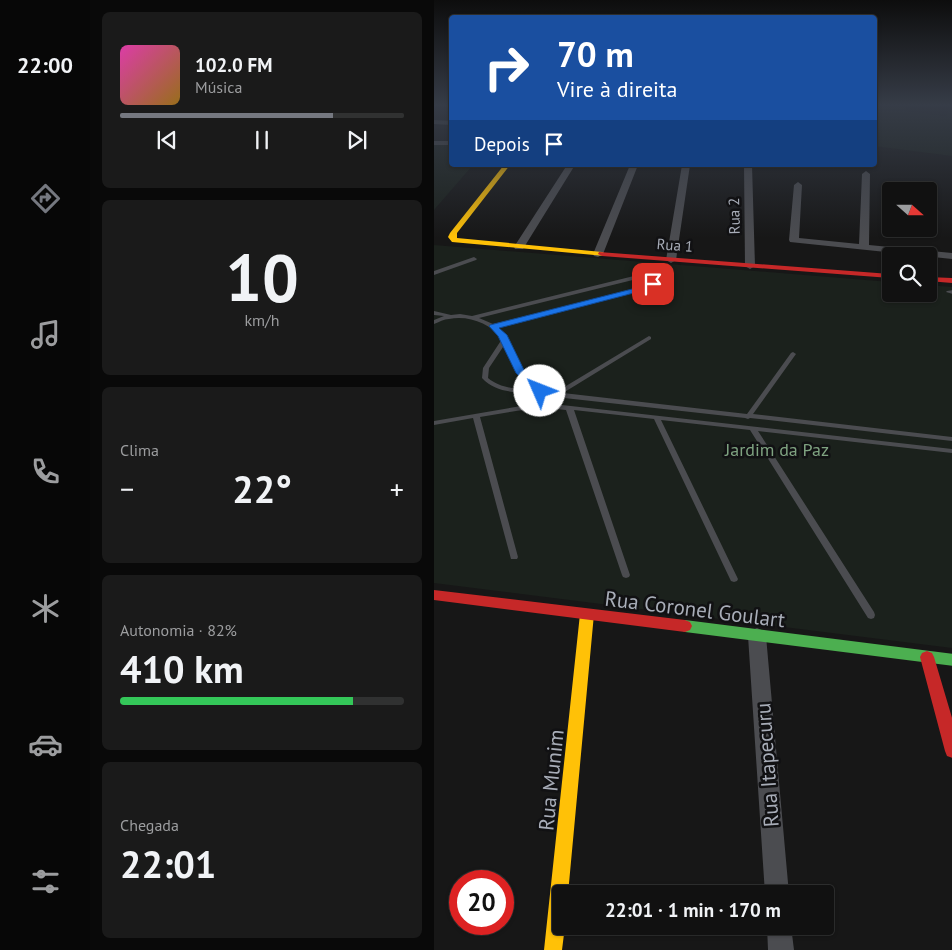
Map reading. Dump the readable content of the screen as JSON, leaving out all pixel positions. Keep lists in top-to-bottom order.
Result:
{
  "streets": {
    "main road": ["Rua 1", "Rua Coronel Goulart", "Rua Munim"],
    "street": ["Rua 2", "Rua Itapecuru"]
  },
  "crossings": [
    ["Rua 2", "Rua 1"],
    ["Rua Coronel Goulart", "Rua Itapecuru"],
    ["Rua Coronel Goulart", "Rua Munim"]
  ],
  "parks": ["Jardim da Paz"],
  "north": "right",
  "page": {
    "tabs": "22:00",
    "turn": ["70 m", "Vire à direita"],
    "song": ["102.0 FM", "Música"],
    "then": "Depois",
    "tile": [
      ["10", "km/h"],
      "Clima",
      ["Autonomia · 82%", "410 km"],
      ["Chegada", "22:01"]
    ],
    "heat": ["−", "22°", "+"],
    "limit": "20",
    "trip": "22:01 · 1 min · 170 m"
  }
}
